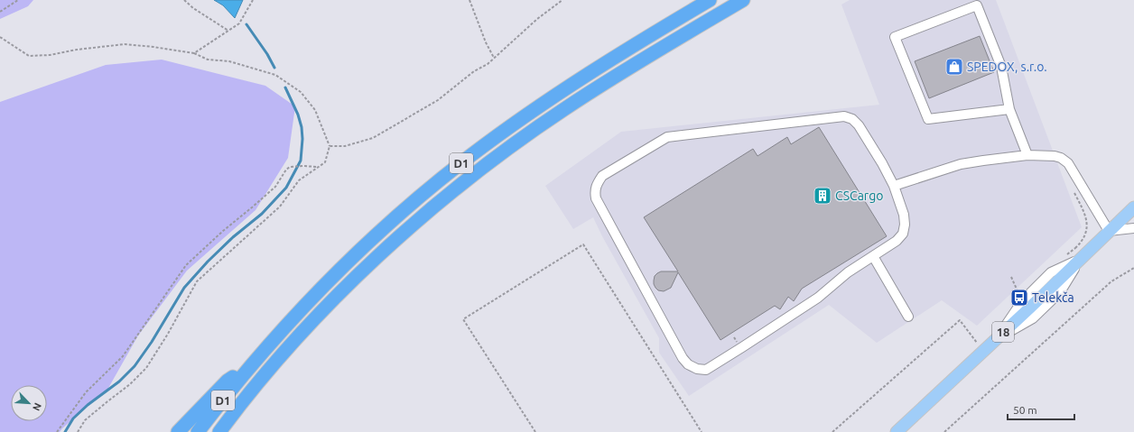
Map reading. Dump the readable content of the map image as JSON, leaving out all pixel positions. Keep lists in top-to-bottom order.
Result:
{
  "streets": {
    "highway": ["D1"],
    "main road": ["18"]
  },
  "places": {
    "shop": ["SPEDOX, s.r.o."],
    "building": ["CSCargo"],
    "bus stop": ["Telekča"]
  },
  "scale_bar": "50 m",
  "north": "bottom right"
}
